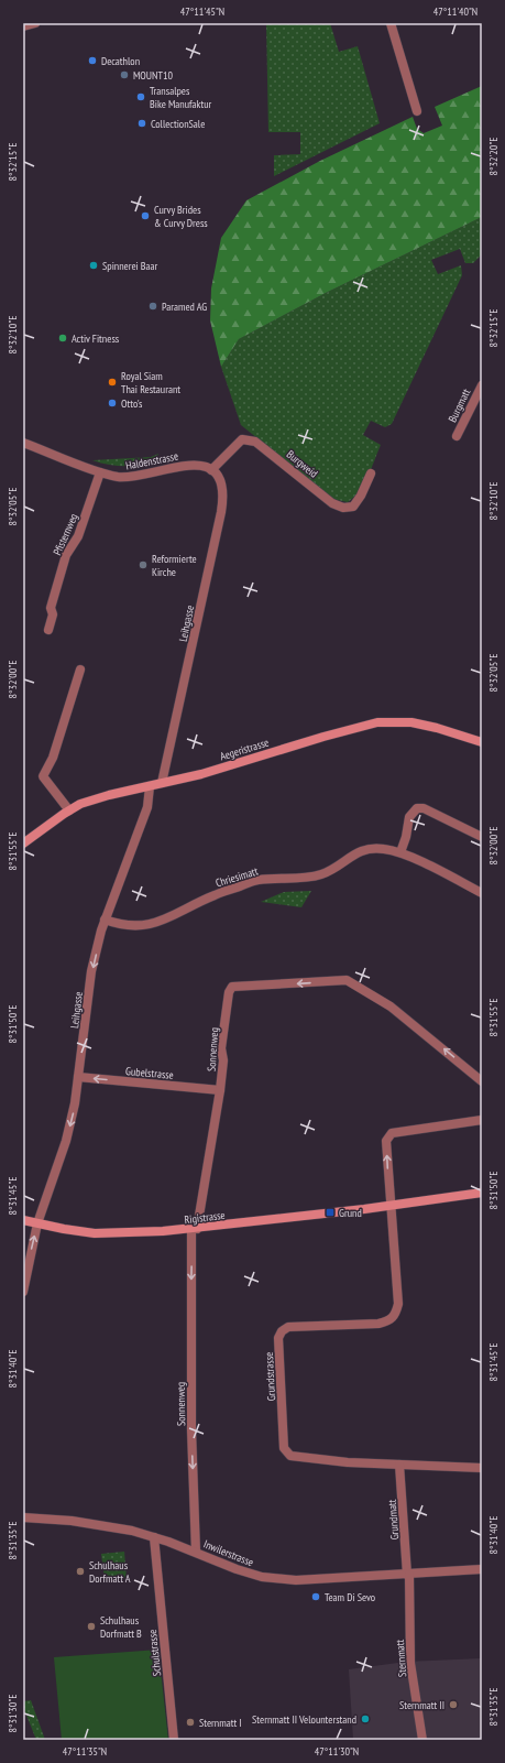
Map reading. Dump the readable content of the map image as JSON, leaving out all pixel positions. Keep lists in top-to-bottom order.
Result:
{
  "streets": {
    "street": [
      "Burgmatt",
      "Haldenstrasse",
      "Burgweid",
      "Pfisternweg",
      "Leihgasse",
      "Aegeristrasse",
      "Chriesimatt",
      "Sonnenweg",
      "Gubelstrasse",
      "Rigistrasse",
      "Grundstrasse",
      "Grundmatt",
      "Inwilerstrasse",
      "Schulstrasse",
      "Sternmatt"
    ]
  },
  "crossings": [
    ["Haldenstrasse", "Burgweid"],
    ["Haldenstrasse", "Pfisternweg"],
    ["Haldenstrasse", "Leihgasse"],
    ["Burgweid", "Leihgasse"],
    ["Leihgasse", "Aegeristrasse"],
    ["Leihgasse", "Chriesimatt"],
    ["Leihgasse", "Gubelstrasse"],
    ["Leihgasse", "Rigistrasse"],
    ["Sonnenweg", "Gubelstrasse"],
    ["Sonnenweg", "Rigistrasse"],
    ["Sonnenweg", "Inwilerstrasse"],
    ["Rigistrasse", "Grundstrasse"],
    ["Grundstrasse", "Grundmatt"],
    ["Grundmatt", "Inwilerstrasse"],
    ["Grundmatt", "Sternmatt"],
    ["Inwilerstrasse", "Schulstrasse"],
    ["Inwilerstrasse", "Sternmatt"]
  ],
  "one_way": ["Gubelstrasse"],
  "places": {
    "other": [
      "Decathlon",
      "MOUNT10",
      "Transalpes Bike Manufaktur",
      "CollectionSale",
      "Curvy Brides & Curvy Dress",
      "Spinnerei Baar",
      "Paramed AG",
      "Activ Fitness",
      "Royal Siam Thai Restaurant",
      "Otto's",
      "Reformierte Kirche",
      "Schulhaus Dorfmatt A",
      "Team Di Sevo",
      "Schulhaus Dorfmatt B",
      "Sternmatt II",
      "Sternmatt II Velounterstand",
      "Sternmatt I"
    ],
    "transit": ["Grund"]
  },
  "coordinates": [
    "47°11'45\"N",
    "47°11'40\"N",
    "8°32'20\"E",
    "8°32'15\"E",
    "8°32'10\"E",
    "8°32'05\"E",
    "8°32'00\"E",
    "8°31'55\"E",
    "8°31'50\"E",
    "8°31'45\"E",
    "8°31'40\"E",
    "8°31'35\"E",
    "8°31'30\"E",
    "47°11'35\"N",
    "47°11'30\"N"
  ]
}
